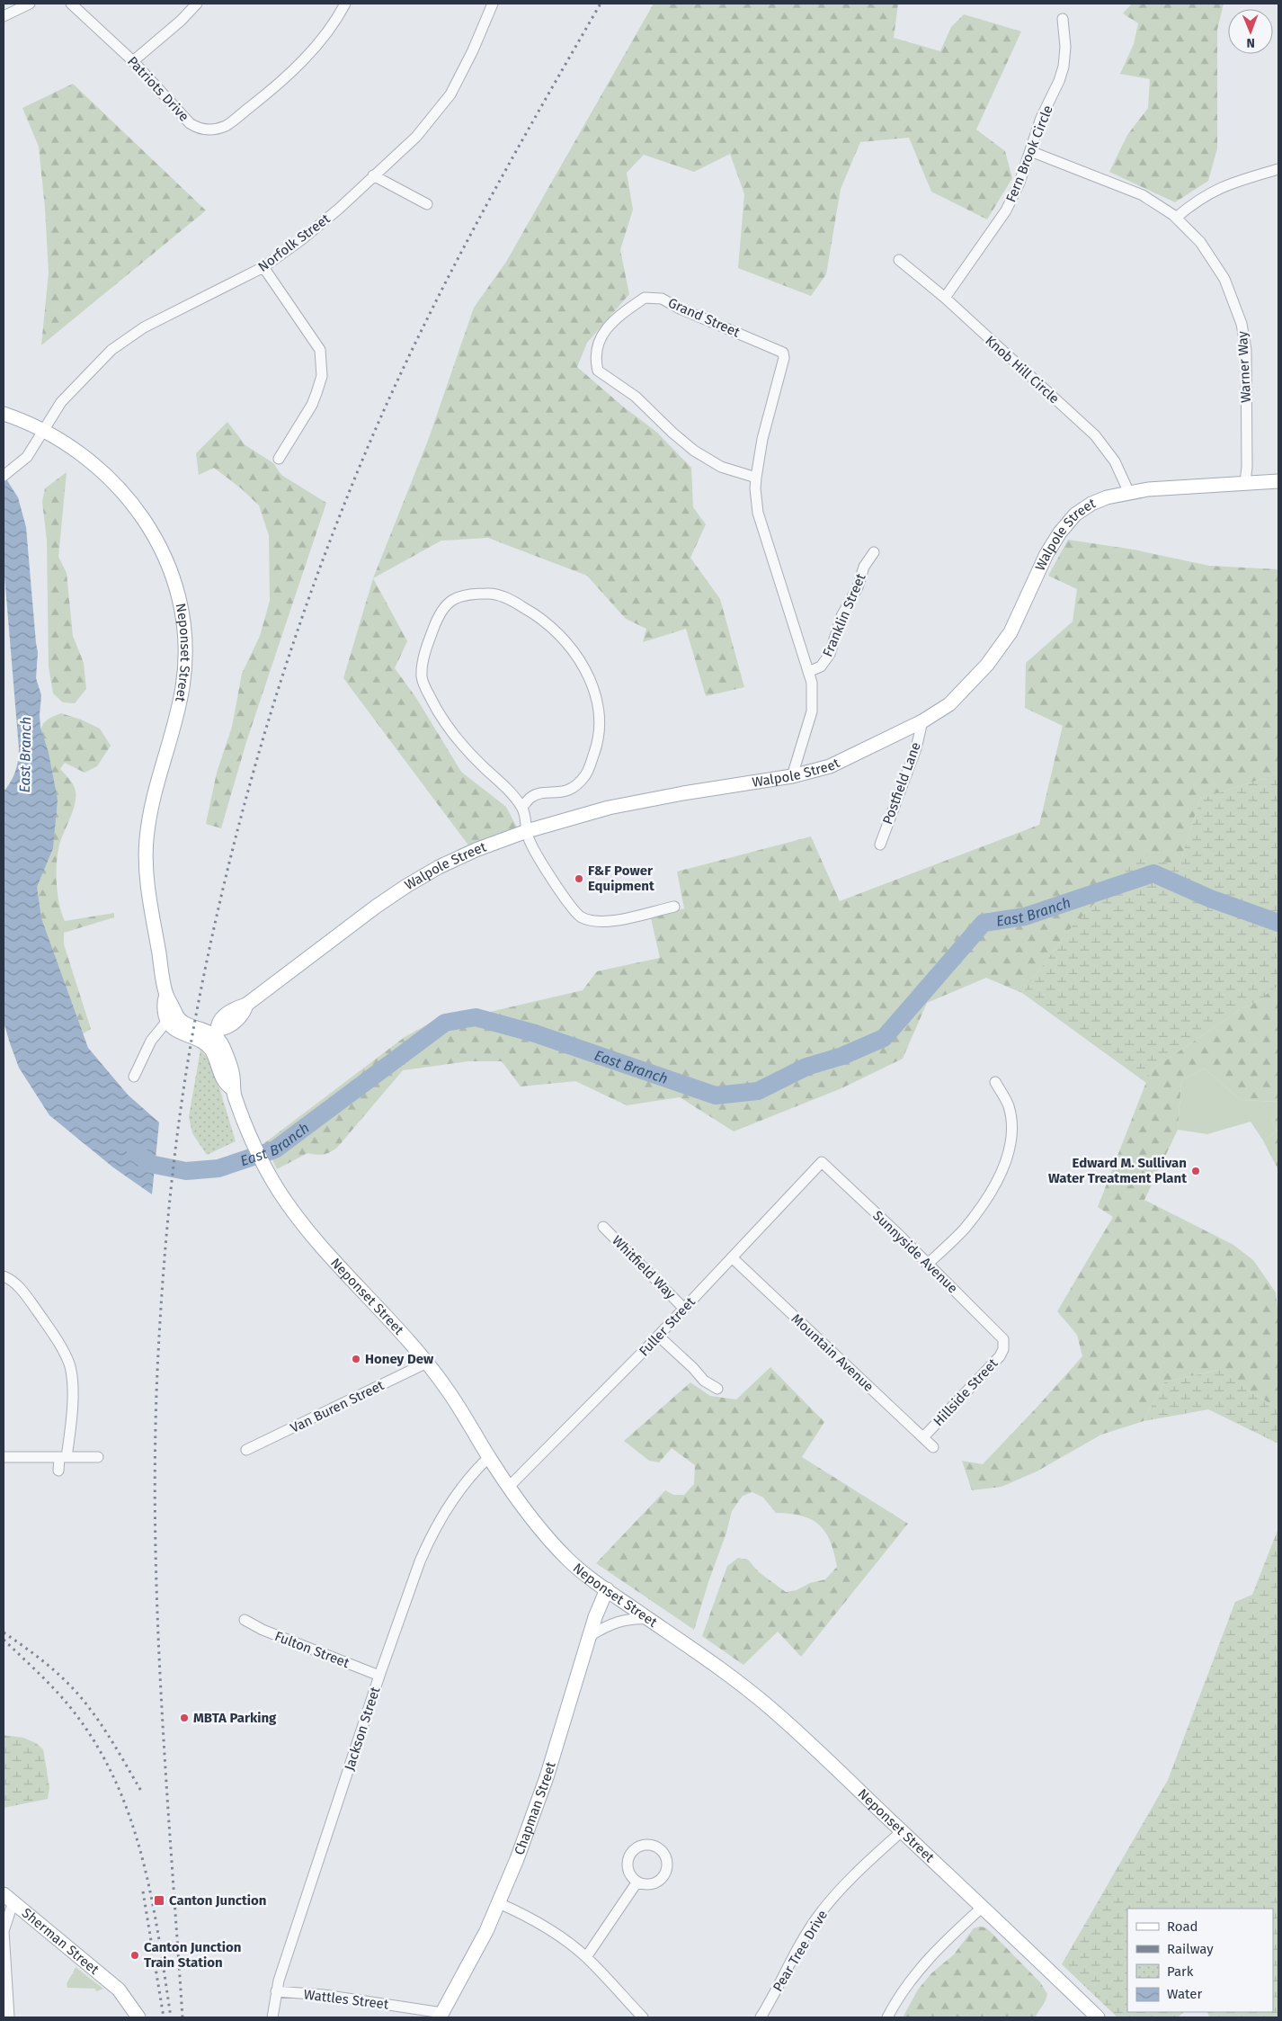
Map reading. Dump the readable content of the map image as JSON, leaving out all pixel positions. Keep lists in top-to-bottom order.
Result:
{
  "streets": {
    "main road": [
      "Walpole Street",
      "Neponset Street",
      "Chapman Street",
      "Sherman Street"
    ],
    "street": [
      "Patriots Drive",
      "Fern Brook Circle",
      "Norfolk Street",
      "Grand Street",
      "Warner Way",
      "Knob Hill Circle",
      "Franklin Street",
      "Postfield Lane",
      "Sunnyside Avenue",
      "Whitfield Way",
      "Fuller Street",
      "Mountain Avenue",
      "Hillside Street",
      "Van Buren Street",
      "Fulton Street",
      "Jackson Street",
      "Pear Tree Drive",
      "Wattles Street"
    ]
  },
  "crossings": [
    ["Fern Brook Circle", "Warner Way"],
    ["Fern Brook Circle", "Knob Hill Circle"],
    ["Norfolk Street", "Neponset Street"],
    ["Grand Street", "Walpole Street"],
    ["Grand Street", "Franklin Street"],
    ["Warner Way", "Walpole Street"],
    ["Knob Hill Circle", "Walpole Street"],
    ["Walpole Street", "Neponset Street"],
    ["Walpole Street", "Postfield Lane"],
    ["Neponset Street", "Fuller Street"],
    ["Neponset Street", "Van Buren Street"],
    ["Neponset Street", "Jackson Street"],
    ["Neponset Street", "Chapman Street"],
    ["Neponset Street", "Pear Tree Drive"],
    ["Sunnyside Avenue", "Fuller Street"],
    ["Sunnyside Avenue", "Hillside Street"],
    ["Whitfield Way", "Fuller Street"],
    ["Fuller Street", "Mountain Avenue"],
    ["Mountain Avenue", "Hillside Street"],
    ["Fulton Street", "Jackson Street"],
    ["Jackson Street", "Wattles Street"],
    ["Chapman Street", "Wattles Street"]
  ],
  "water": ["East Branch"],
  "places": {
    "other": [
      "F&F Power Equipment",
      "Edward M. Sullivan Water Treatment Plant",
      "Honey Dew",
      "MBTA Parking",
      "Canton Junction Train Station"
    ],
    "transit": ["Canton Junction"]
  },
  "legend": [
    "Road",
    "Railway",
    "Park",
    "Water"
  ],
  "north": "bottom"
}
